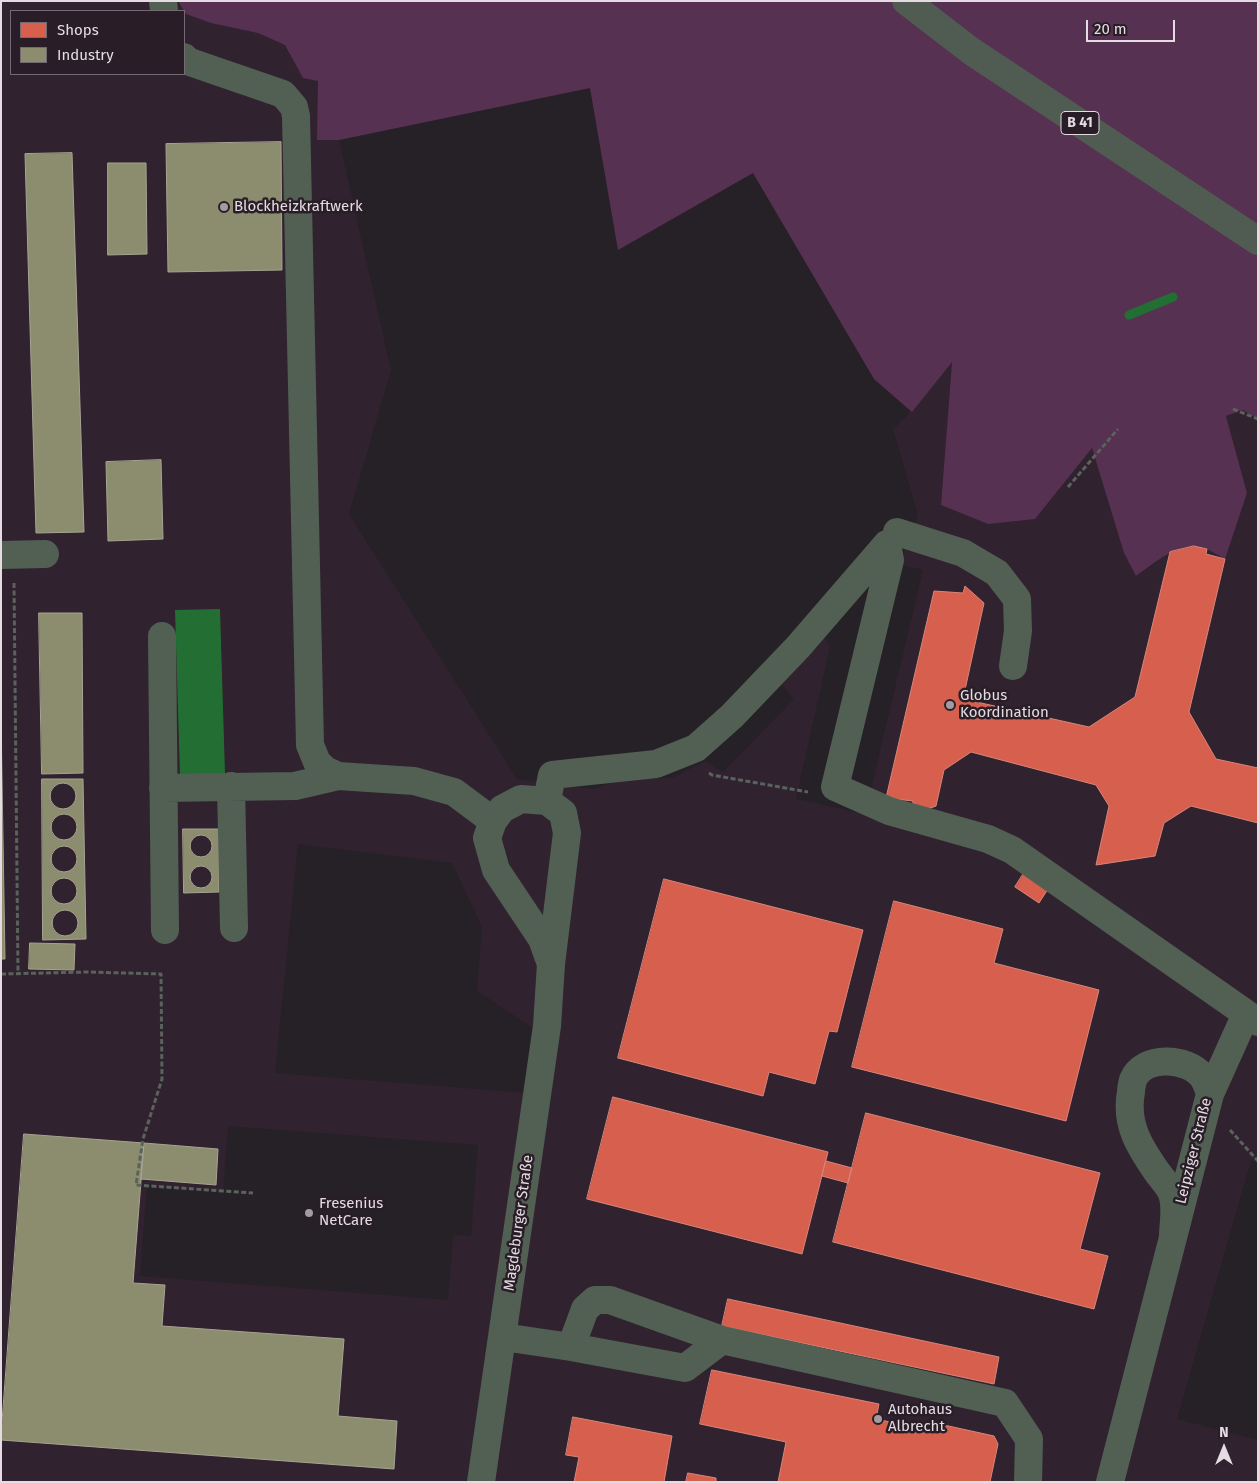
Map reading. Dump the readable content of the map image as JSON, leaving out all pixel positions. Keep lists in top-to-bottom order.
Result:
{
  "streets": {
    "highway": ["B 41"],
    "street": ["Leipziger Straße", "Magdeburger Straße"]
  },
  "places": [
    "Blockheizkraftwerk",
    "Globus Koordination",
    "Fresenius NetCare",
    "Autohaus Albrecht"
  ],
  "legend": ["Shops", "Industry"],
  "scale_bar": "20 m",
  "north": "top"
}
